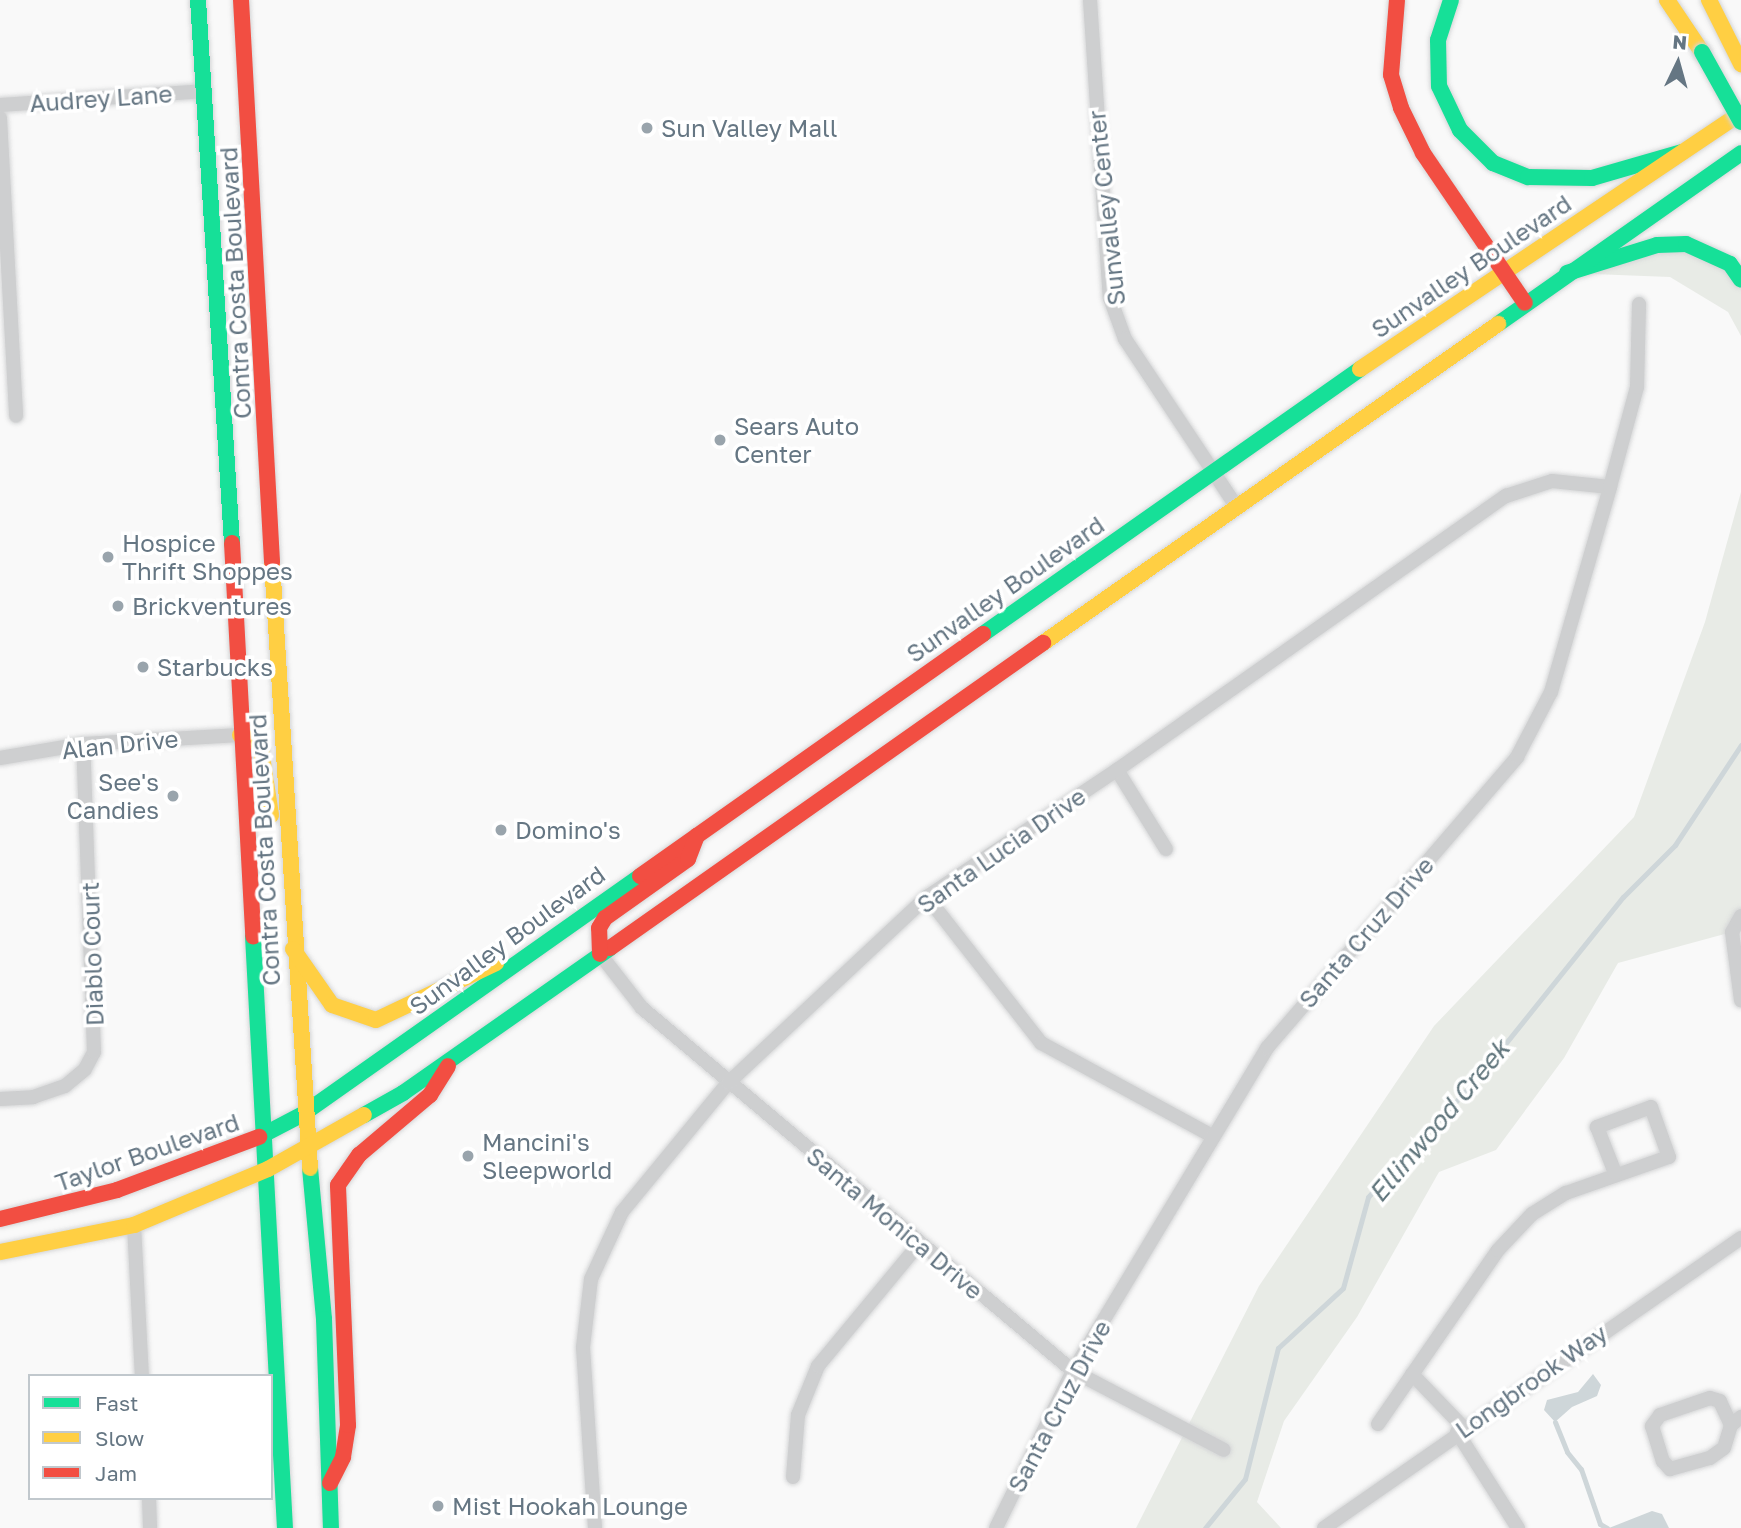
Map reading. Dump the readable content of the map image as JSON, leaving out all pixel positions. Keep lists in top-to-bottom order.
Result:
{
  "streets": {
    "main road": ["Sunvalley Boulevard", "Contra Costa Boulevard", "Taylor Boulevard"],
    "street": [
      "Audrey Lane",
      "Sunvalley Center",
      "Alan Drive",
      "Santa Lucia Drive",
      "Santa Cruz Drive",
      "Diablo Court",
      "Santa Monica Drive",
      "Longbrook Way"
    ]
  },
  "crossings": [
    ["Audrey Lane", "Contra Costa Boulevard"],
    ["Sunvalley Center", "Sunvalley Boulevard"],
    ["Sunvalley Boulevard", "Contra Costa Boulevard"],
    ["Sunvalley Boulevard", "Taylor Boulevard"],
    ["Contra Costa Boulevard", "Alan Drive"],
    ["Contra Costa Boulevard", "Taylor Boulevard"],
    ["Alan Drive", "Diablo Court"],
    ["Santa Lucia Drive", "Santa Cruz Drive"],
    ["Santa Lucia Drive", "Santa Monica Drive"],
    ["Santa Cruz Drive", "Santa Monica Drive"]
  ],
  "water": ["Ellinwood Creek"],
  "places": [
    "Sun Valley Mall",
    "Sears Auto Center",
    "Hospice Thrift Shoppes",
    "Brickventures",
    "Starbucks",
    "See's Candies",
    "Domino's",
    "Mancini's Sleepworld",
    "Mist Hookah Lounge"
  ],
  "legend": ["Fast", "Slow", "Jam"],
  "north": "top"
}
